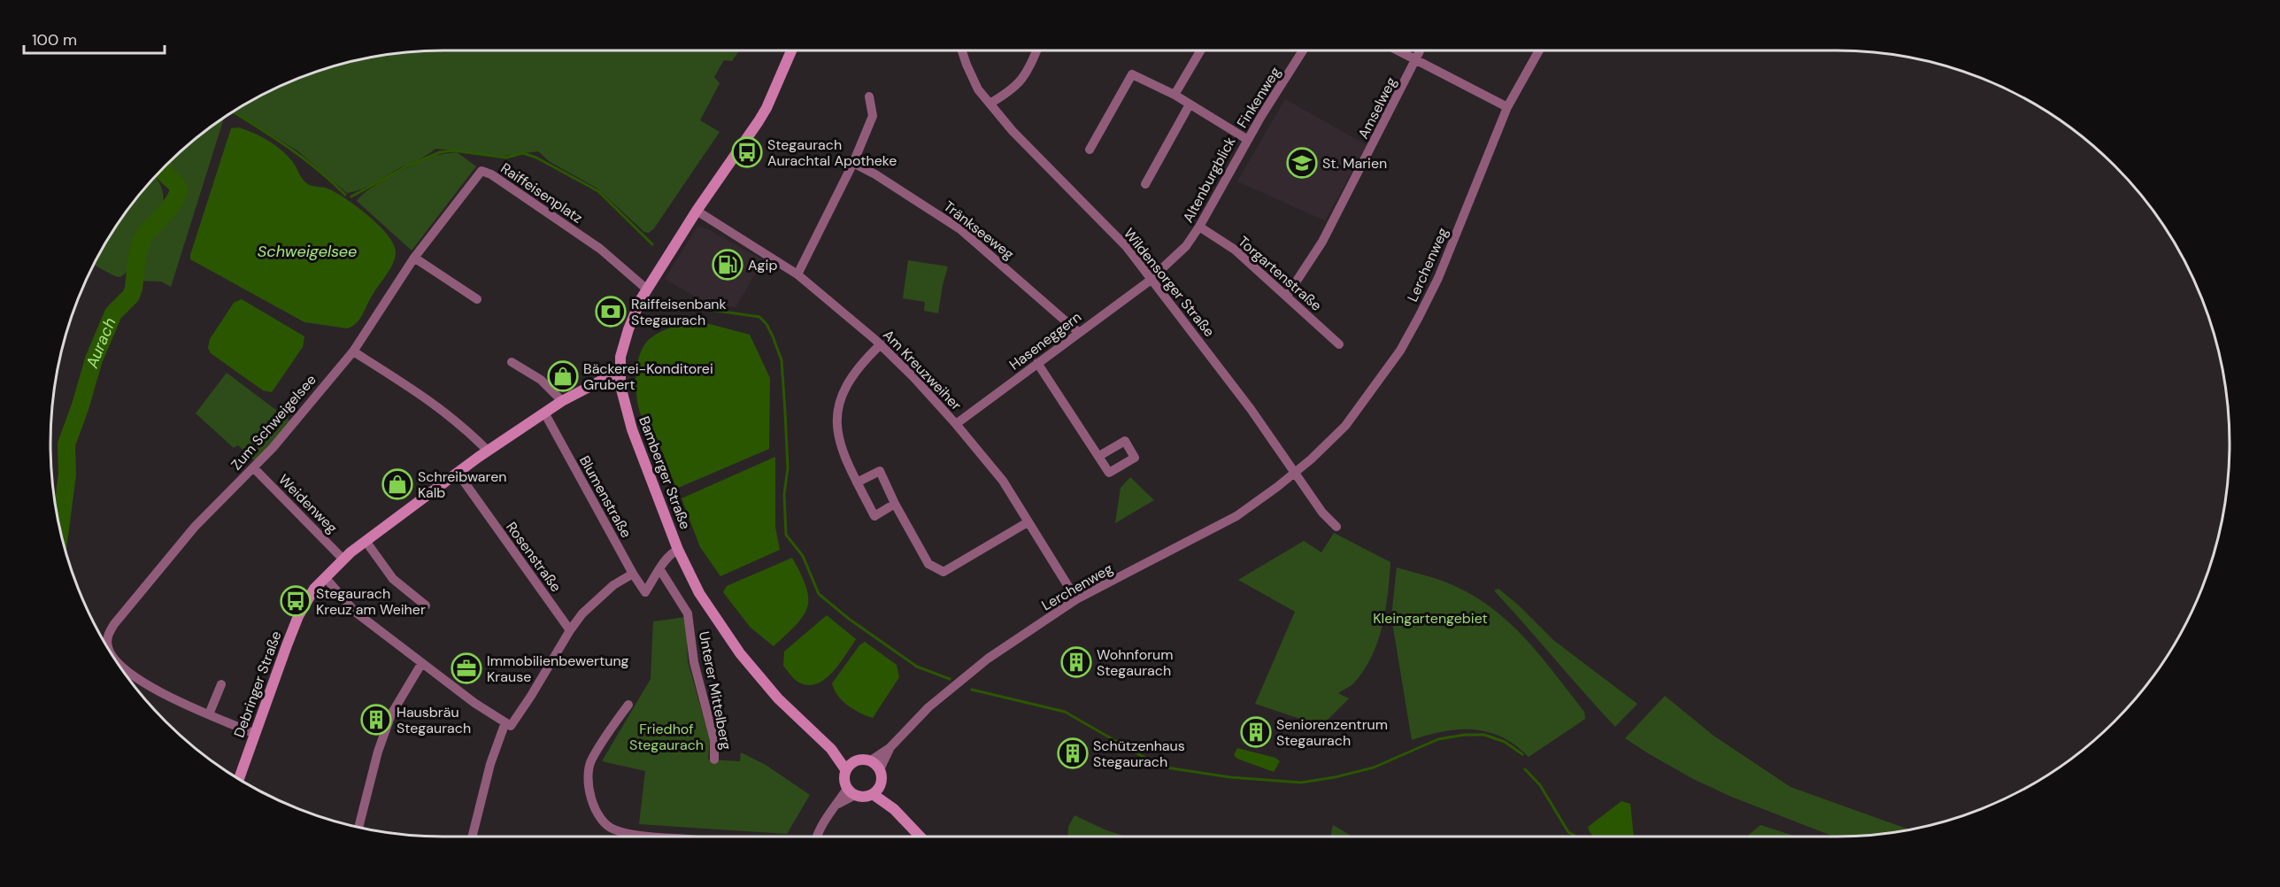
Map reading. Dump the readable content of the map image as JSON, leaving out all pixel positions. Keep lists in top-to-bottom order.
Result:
{
  "streets": {
    "main road": ["Bamberger Straße", "Debringer Straße"],
    "street": [
      "Finkenweg",
      "Amselweg",
      "Altenburgblick",
      "Raiffeisenplatz",
      "Tränkseeweg",
      "Lerchenweg",
      "Torgartenstraße",
      "Wildensorger Straße",
      "Haseneggern",
      "Am Kreuzweiher",
      "Zum Schweigelsee",
      "Blumenstraße",
      "Weidenweg",
      "Rosenstraße",
      "Unterer Mittelberg"
    ]
  },
  "crossings": [
    ["Finkenweg", "Altenburgblick"],
    ["Amselweg", "Torgartenstraße"],
    ["Altenburgblick", "Torgartenstraße"],
    ["Altenburgblick", "Wildensorger Straße"],
    ["Altenburgblick", "Haseneggern"],
    ["Raiffeisenplatz", "Zum Schweigelsee"],
    ["Raiffeisenplatz", "Bamberger Straße"],
    ["Tränkseeweg", "Haseneggern"],
    ["Lerchenweg", "Wildensorger Straße"],
    ["Lerchenweg", "Am Kreuzweiher"],
    ["Lerchenweg", "Bamberger Straße"],
    ["Wildensorger Straße", "Haseneggern"],
    ["Haseneggern", "Am Kreuzweiher"],
    ["Am Kreuzweiher", "Bamberger Straße"],
    ["Zum Schweigelsee", "Weidenweg"],
    ["Bamberger Straße", "Debringer Straße"],
    ["Blumenstraße", "Debringer Straße"],
    ["Blumenstraße", "Unterer Mittelberg"],
    ["Weidenweg", "Debringer Straße"],
    ["Rosenstraße", "Debringer Straße"]
  ],
  "water": ["Schweigelsee", "Aurach"],
  "parks": ["Kleingartengebiet", "Friedhof Stegaurach"],
  "places": {
    "bus stop": ["Stegaurach Aurachtal Apotheke", "Stegaurach Kreuz am Weiher"],
    "school or university": ["St. Marien"],
    "fuel station": ["Agip"],
    "bank": ["Raiffeisenbank Stegaurach"],
    "shop": ["Bäckerei-Konditorei Grubert", "Schreibwaren Kalb"],
    "building": [
      "Wohnforum Stegaurach",
      "Hausbräu Stegaurach",
      "Seniorenzentrum Stegaurach",
      "Schützenhaus Stegaurach"
    ],
    "office": ["Immobilienbewertung Krause"]
  },
  "scale_bar": "100 m"
}
